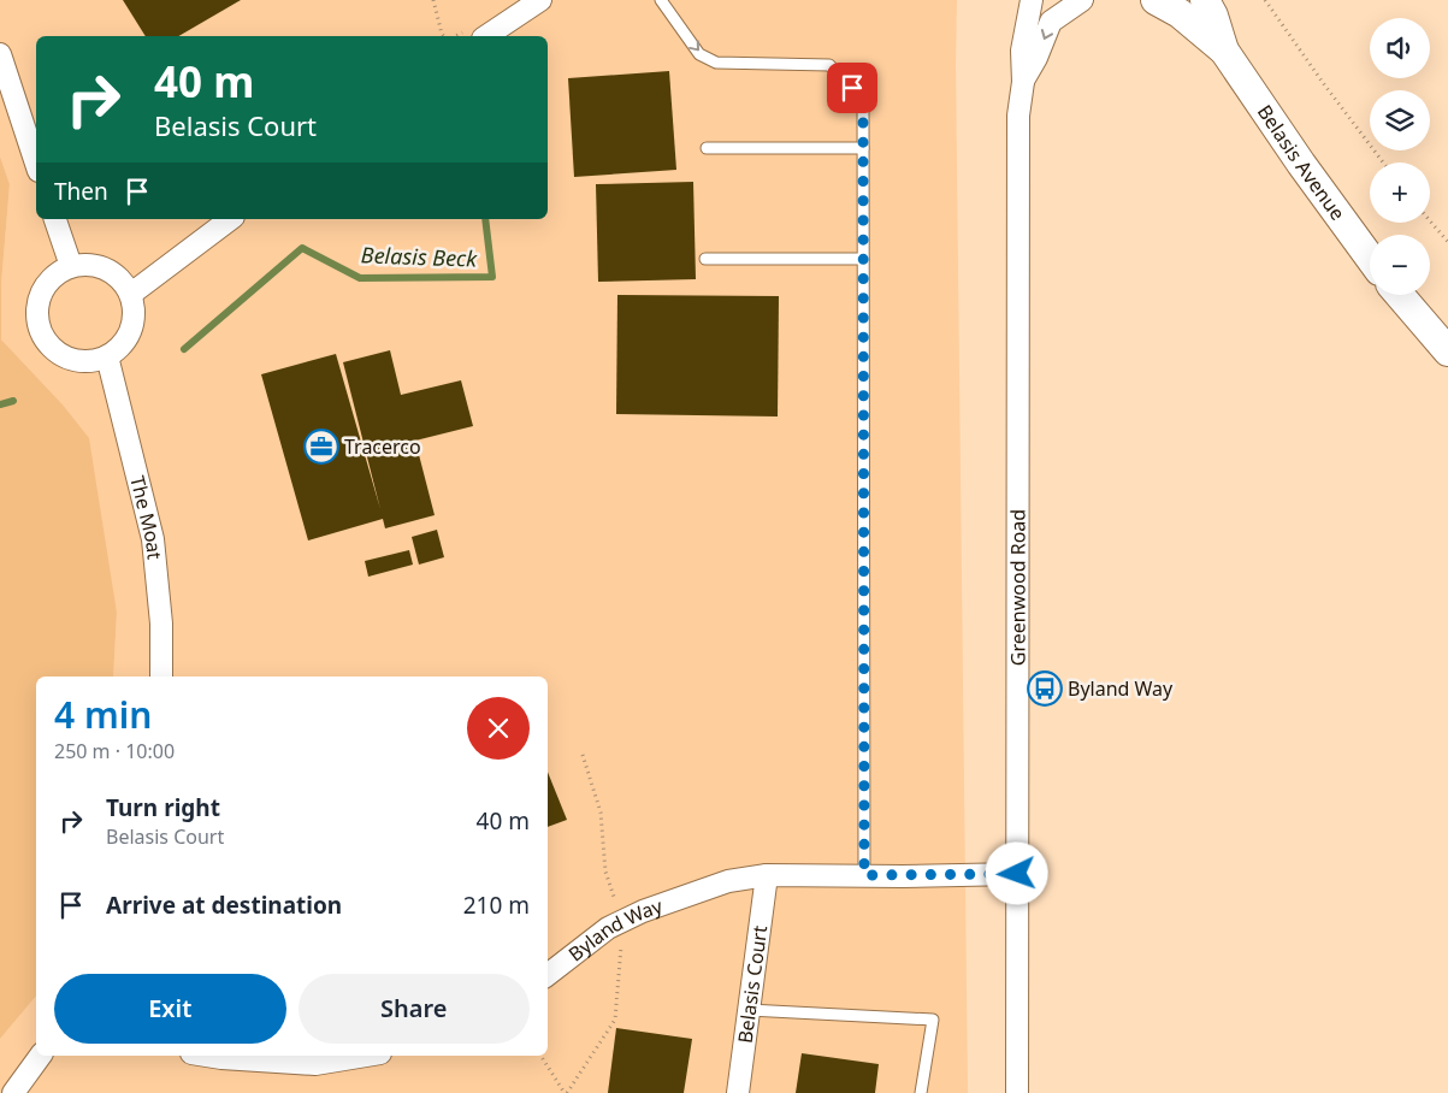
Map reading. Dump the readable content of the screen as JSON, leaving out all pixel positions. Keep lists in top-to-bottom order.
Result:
{
  "streets": {
    "main road": ["Belasis Avenue"],
    "street": [
      "The Moat",
      "Greenwood Road",
      "Byland Way",
      "Belasis Court"
    ]
  },
  "crossings": [
    ["Greenwood Road", "Byland Way"],
    ["Byland Way", "Belasis Court"]
  ],
  "water": ["Belasis Beck"],
  "places": {
    "office": ["Tracerco"],
    "bus stop": ["Byland Way"]
  },
  "page": {
    "map_buttons": ["+", "−"],
    "turn": ["40 m", "Belasis Court"],
    "then": "Then",
    "heading": ["4 min", "250 m · 10:00"],
    "list": [
      {
        "name": "Turn right",
        "note": "Belasis Court",
        "value": "40 m"
      },
      {
        "name": "Arrive at destination",
        "value": "210 m"
      }
    ],
    "buttons": ["Exit", "Share"]
  }
}
